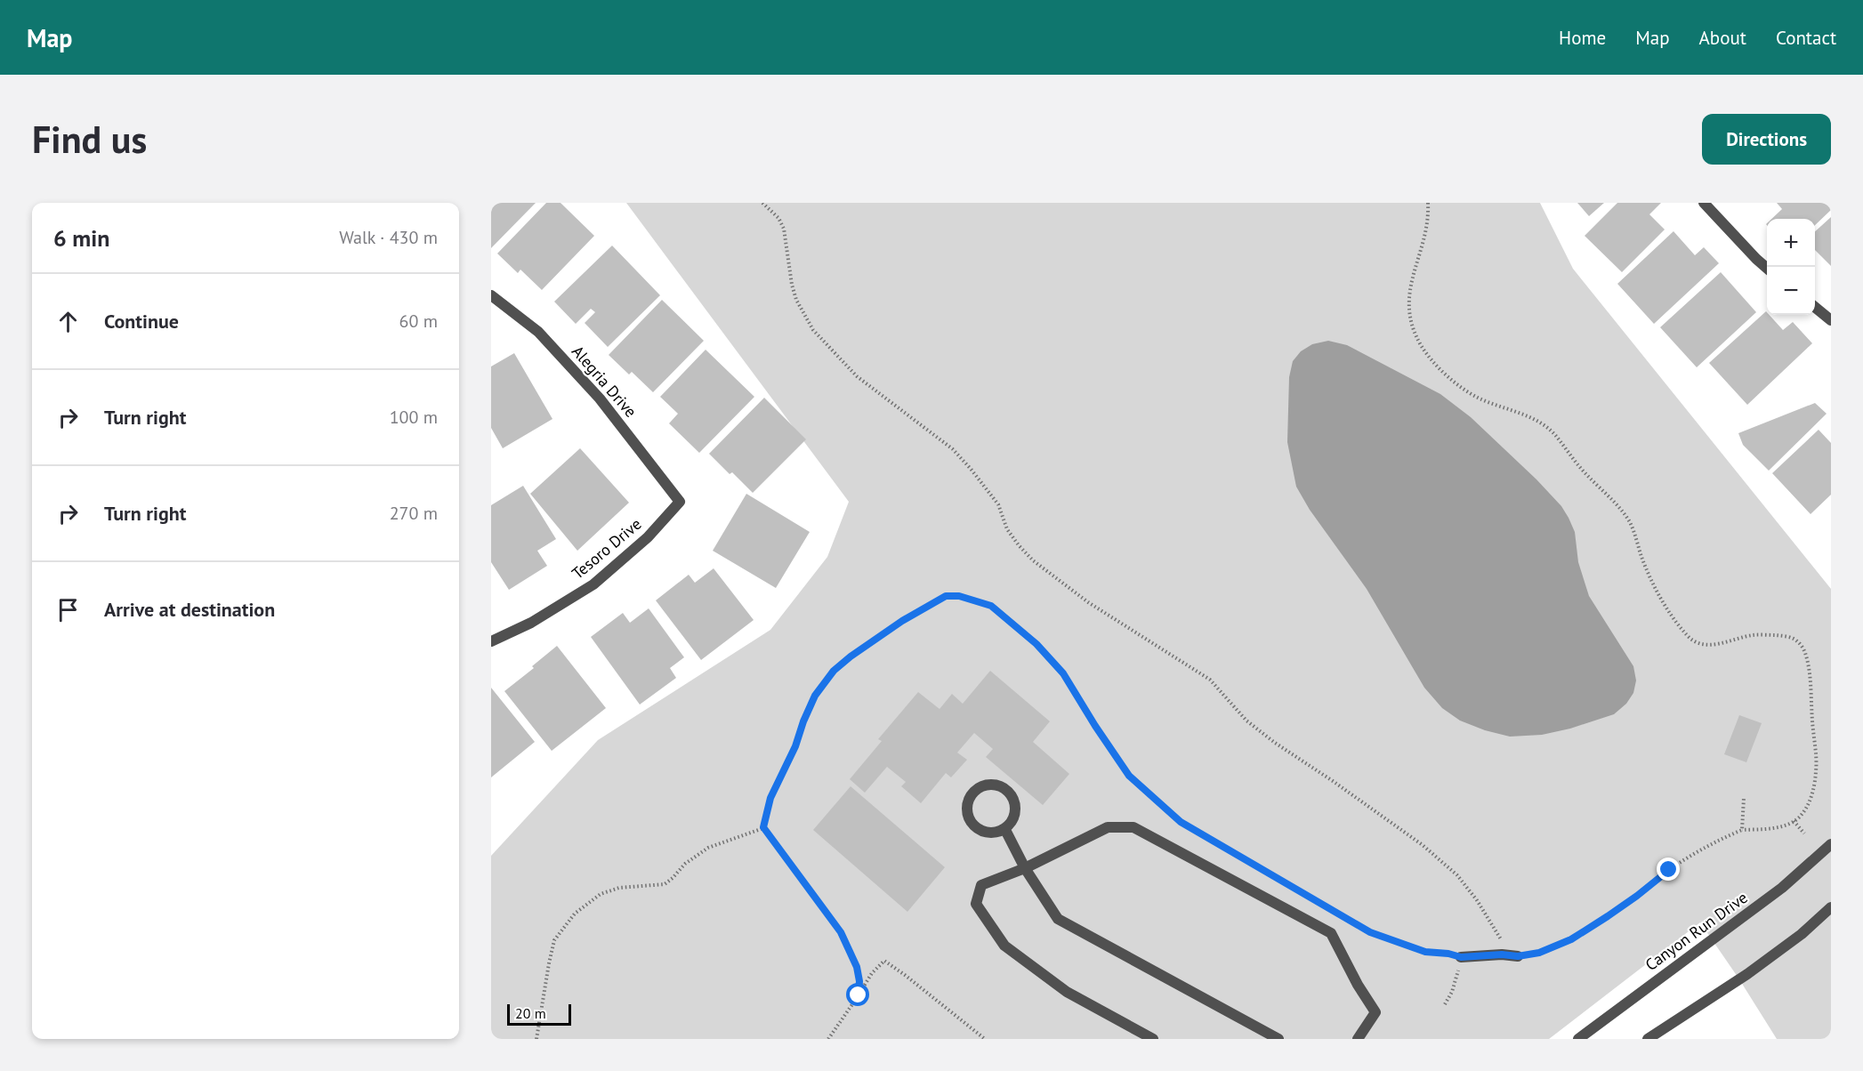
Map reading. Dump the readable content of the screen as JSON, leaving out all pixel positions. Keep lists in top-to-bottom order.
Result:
{
  "streets": {
    "street": ["Alegria Drive", "Tesoro Drive", "Canyon Run Drive"]
  },
  "crossings": [
    ["Alegria Drive", "Tesoro Drive"]
  ],
  "scale_bar": "20 m",
  "page": {
    "header": "Map",
    "nav": [
      "Home",
      "Map",
      "About",
      "Contact"
    ],
    "buttons": "Directions",
    "title": "Find us",
    "heading": ["6 min", "Walk · 430 m"],
    "map_buttons": ["+", "−"],
    "list": [
      ["Continue", "60 m"],
      ["Turn right", "100 m"],
      ["Turn right", "270 m"],
      "Arrive at destination"
    ],
    "scale": "20 m"
  }
}
